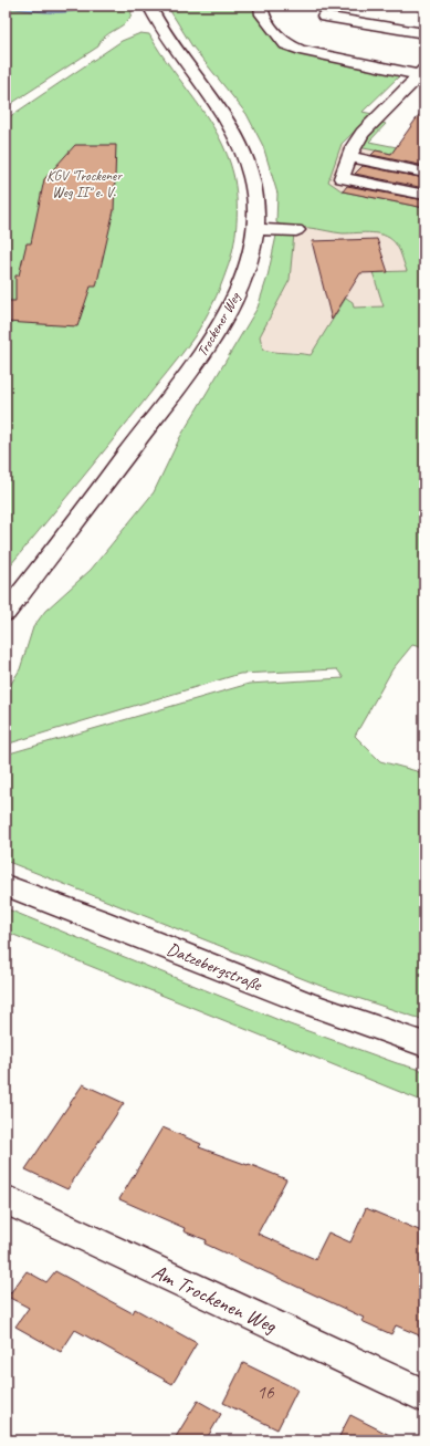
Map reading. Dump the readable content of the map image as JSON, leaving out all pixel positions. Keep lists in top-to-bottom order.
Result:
{
  "streets": {
    "street": ["Trockener Weg", "Datzebergstraße", "Am Trockenen Weg"]
  },
  "parks": ["KGV \"Trockener Weg II\" e. V."],
  "house_numbers": ["16"]
}
